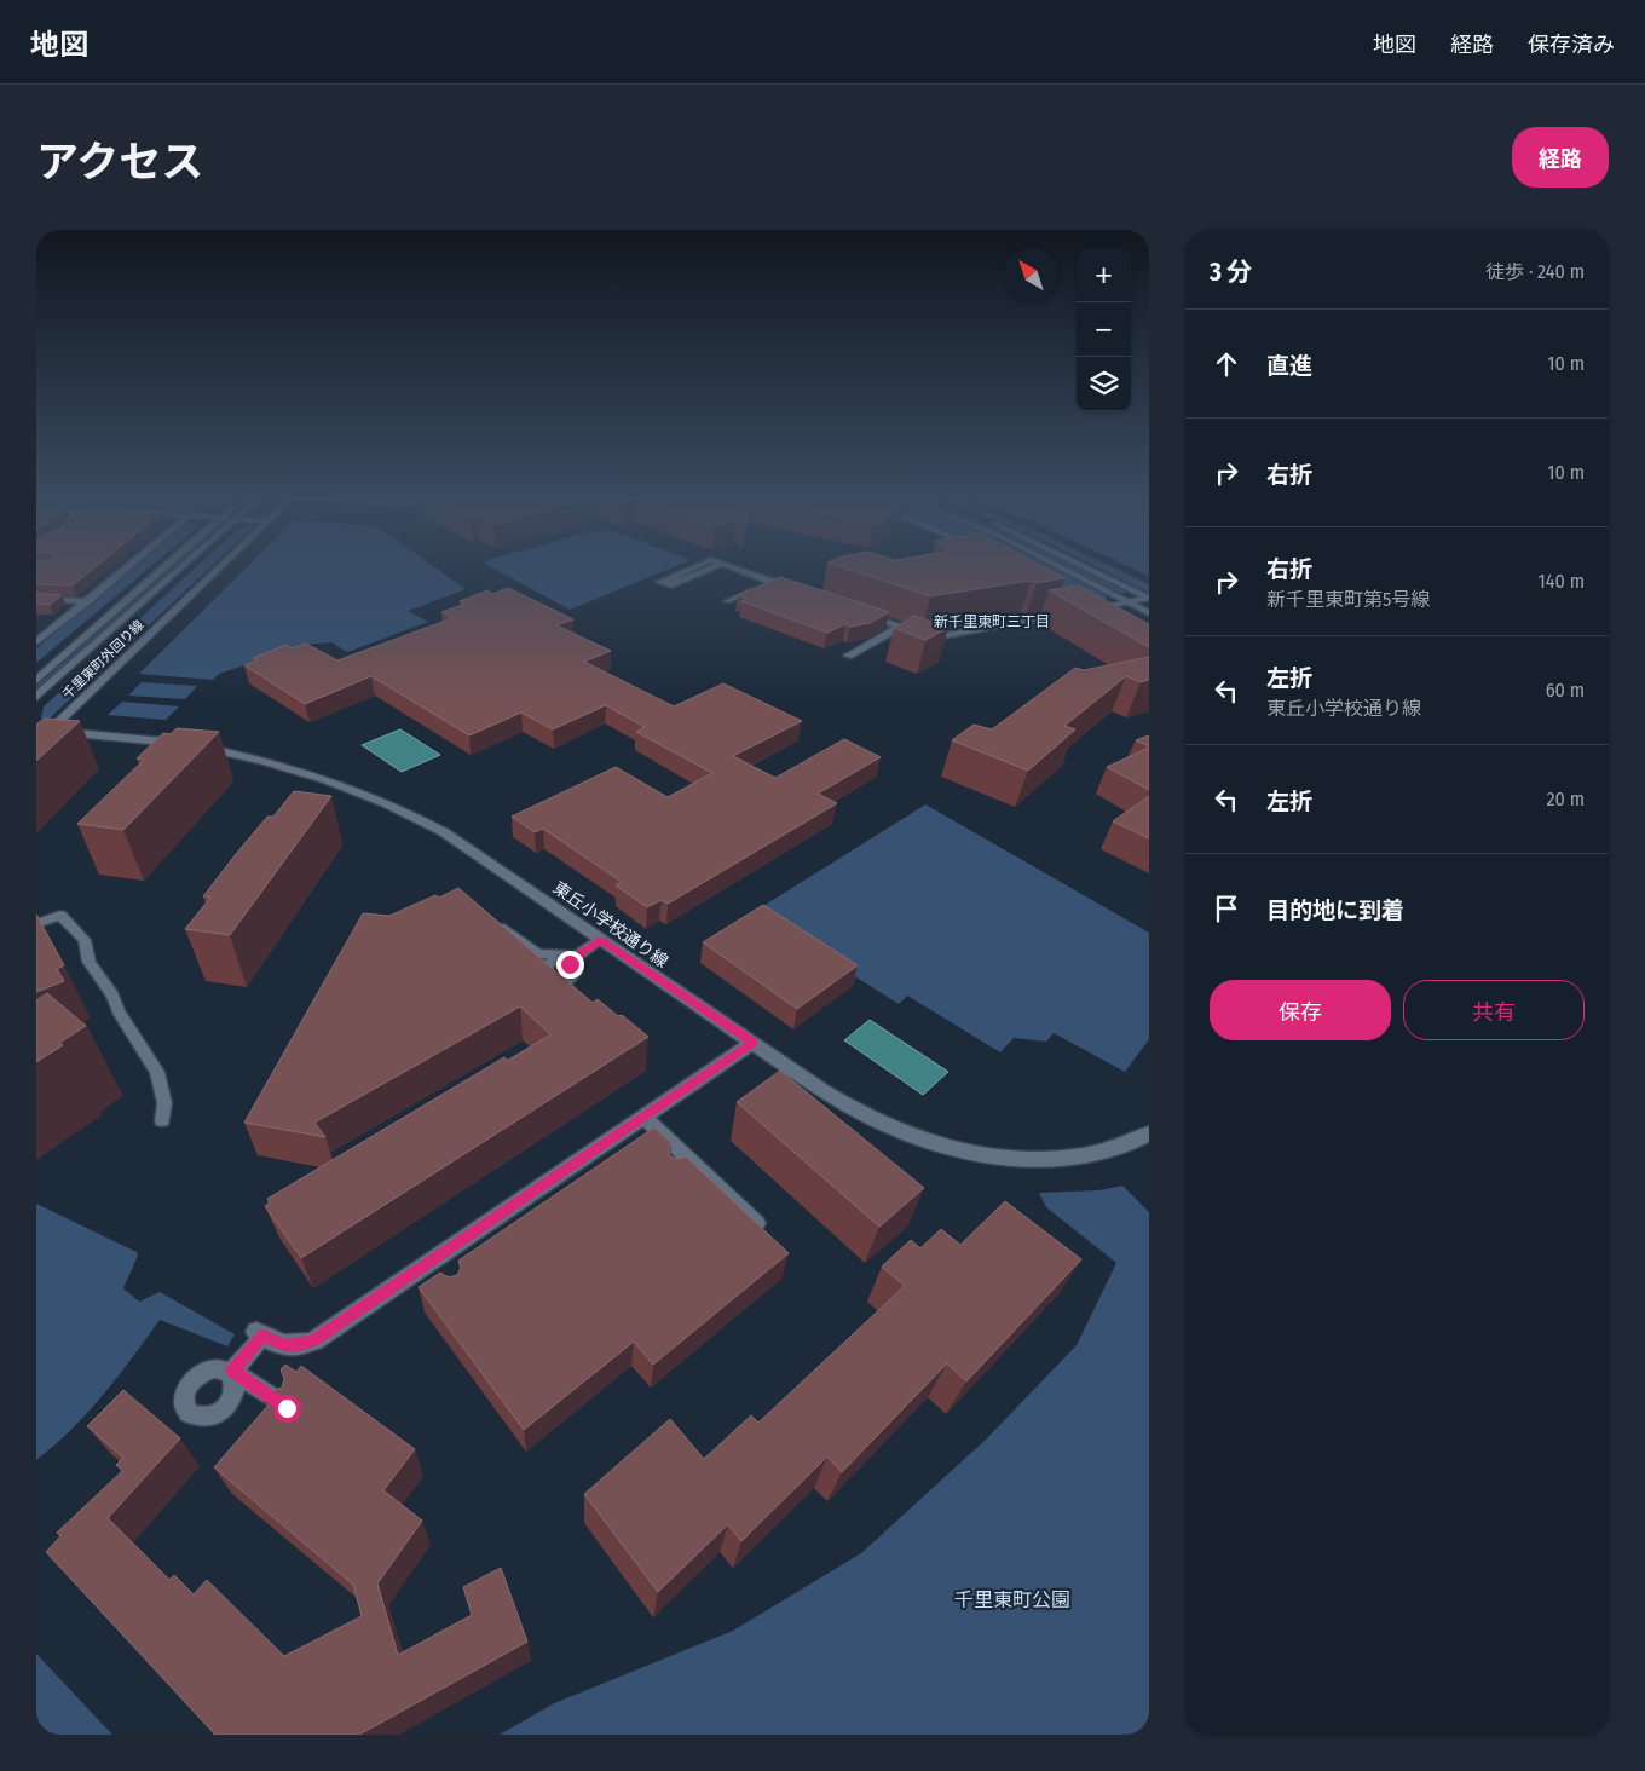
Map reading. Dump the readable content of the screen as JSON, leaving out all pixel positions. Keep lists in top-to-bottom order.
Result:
{
  "streets": {
    "street": ["千里東町外回り線", "東丘小学校通り線"]
  },
  "crossings": [
    ["千里東町外回り線", "東丘小学校通り線"]
  ],
  "districts": ["新千里東町三丁目"],
  "parks": ["千里東町公園"],
  "north": "top left",
  "page": {
    "header": "地図",
    "nav": ["地図", "経路", "保存済み"],
    "title": "アクセス",
    "buttons": [
      "経路",
      ["保存", "共有"]
    ],
    "heading": ["3 分", "徒歩 · 240 m"],
    "map_buttons": ["+", "−"],
    "list": [
      ["直進", "10 m"],
      ["右折", "10 m"],
      ["右折", "新千里東町第5号線", "140 m"],
      ["左折", "東丘小学校通り線", "60 m"],
      ["左折", "20 m"],
      "目的地に到着"
    ]
  }
}
